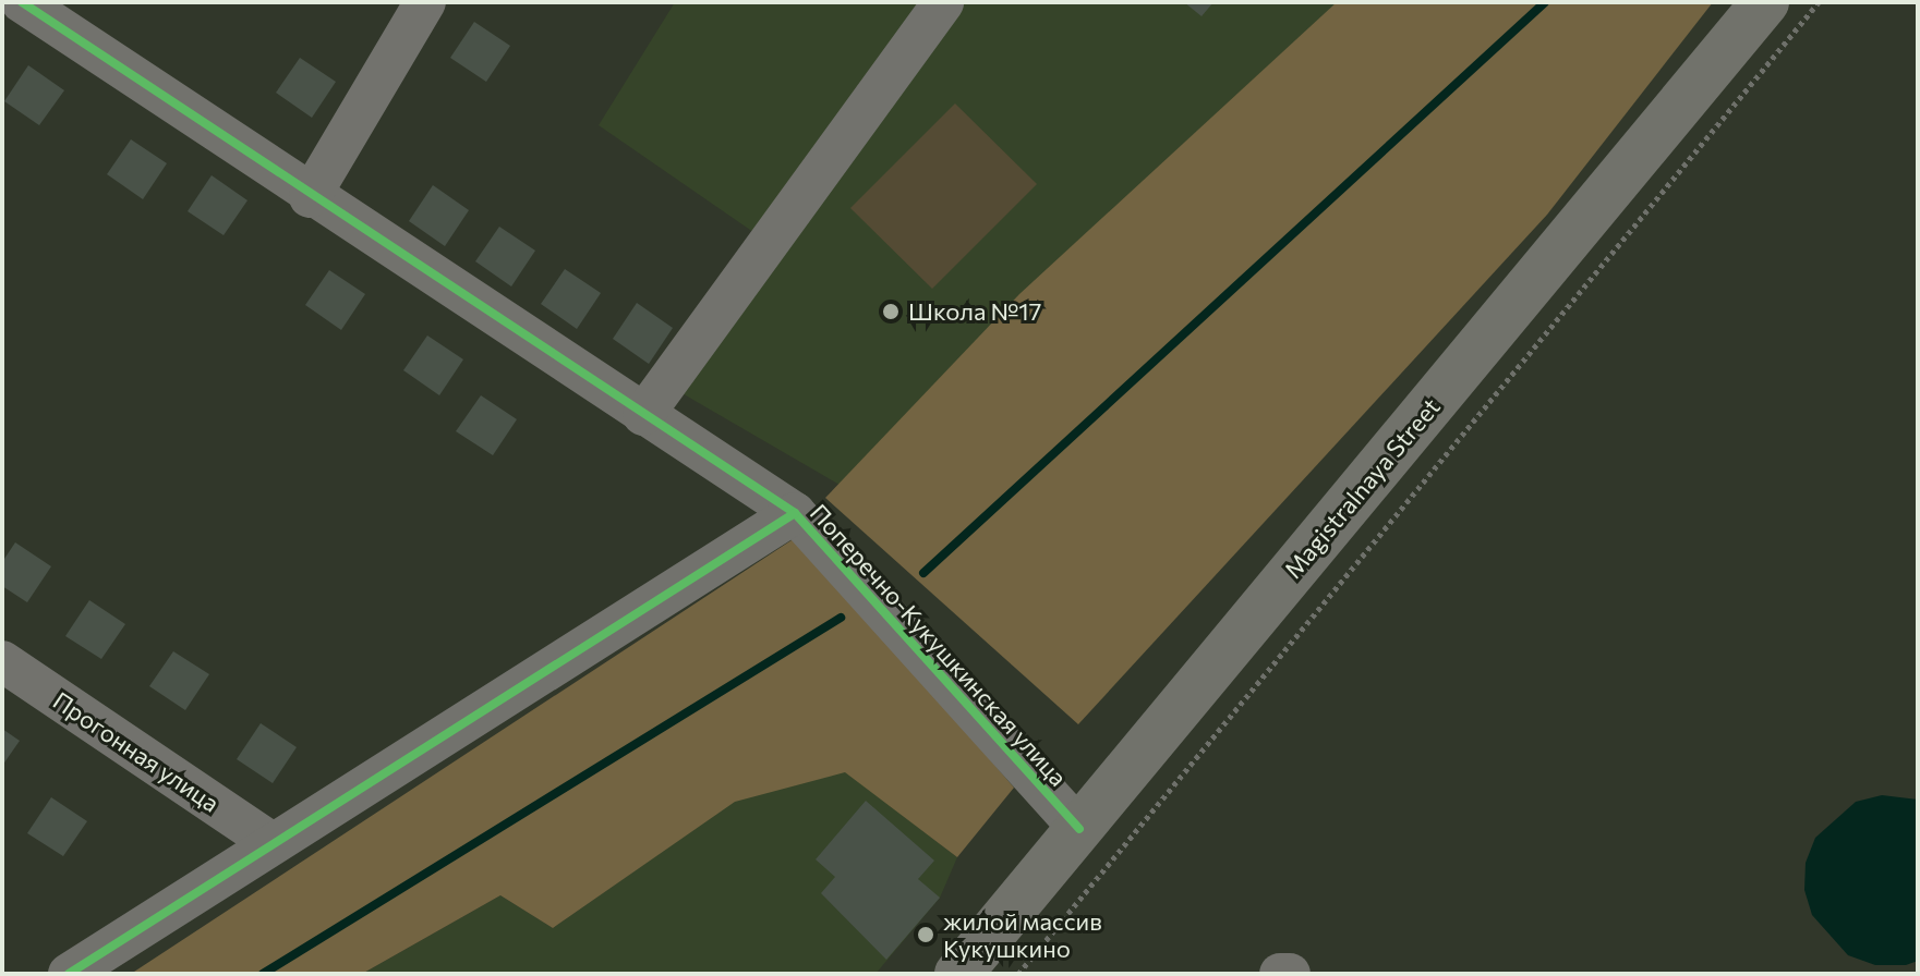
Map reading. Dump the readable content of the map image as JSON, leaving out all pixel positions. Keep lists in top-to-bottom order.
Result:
{
  "streets": {
    "main road": ["Magistralnaya Street"],
    "street": ["Поперечно-Кукушкинская улица", "Прогонная улица"]
  },
  "crossings": [
    ["Magistralnaya Street", "Поперечно-Кукушкинская улица"]
  ],
  "places": ["Школа №17", "жилой массив Кукушкино"]
}
